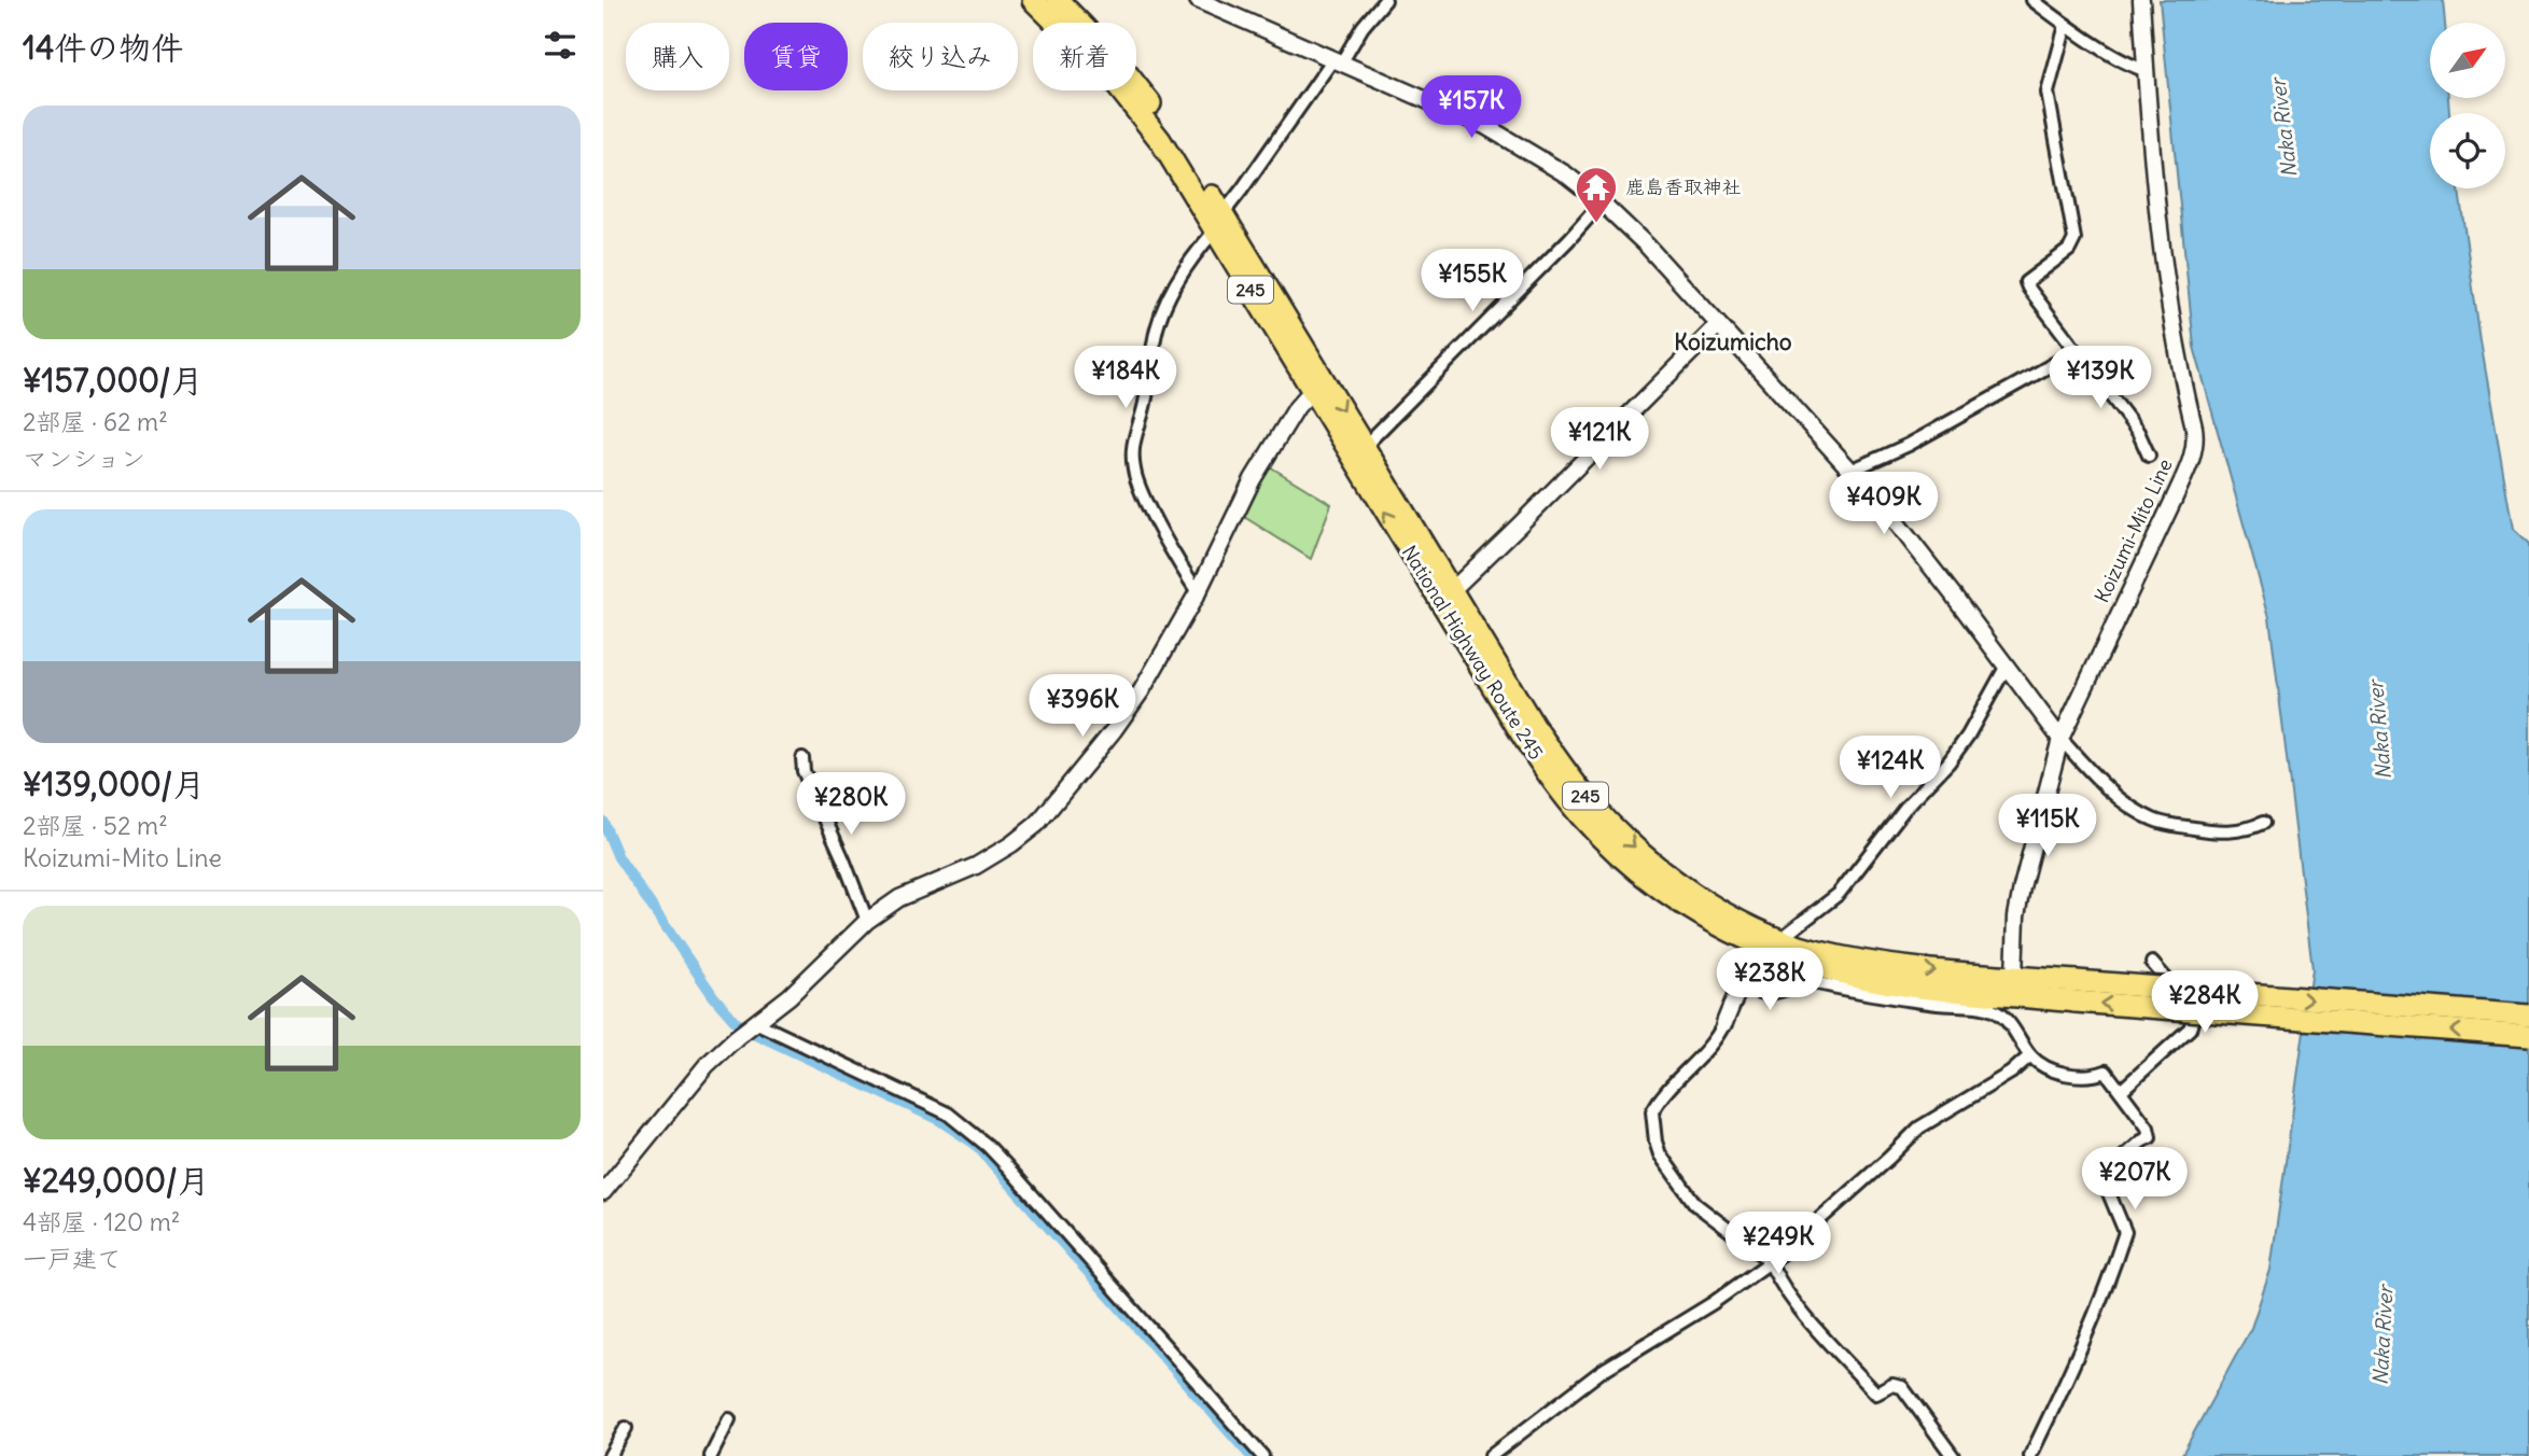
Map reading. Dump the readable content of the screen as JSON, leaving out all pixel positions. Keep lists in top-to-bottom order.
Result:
{
  "streets": {
    "highway": ["245", "National Highway Route 245"],
    "street": ["Koizumi-Mito Line"]
  },
  "crossings": [
    ["Koizumi-Mito Line", "National Highway Route 245"]
  ],
  "districts": ["Koizumicho"],
  "water": ["Naka River"],
  "places": {
    "temple": ["鹿島香取神社"]
  },
  "north": "top right",
  "page": {
    "heading": "14件の物件",
    "chip": [
      "購入",
      "賃貸",
      "絞り込み",
      "新着"
    ],
    "price": [
      "¥157K",
      "¥155K",
      "¥184K",
      "¥139K",
      "¥121K",
      "¥409K",
      "¥396K",
      "¥124K",
      "¥280K",
      "¥115K",
      "¥238K",
      "¥284K",
      "¥207K",
      "¥249K"
    ],
    "list": [
      {
        "name": "¥157,000/月",
        "note": "2部屋 · 62 m² · マンション"
      },
      {
        "name": "¥139,000/月",
        "note": "2部屋 · 52 m² · Koizumi-Mito Line"
      },
      {
        "name": "¥249,000/月",
        "note": "4部屋 · 120 m² · 一戸建て"
      }
    ]
  }
}
